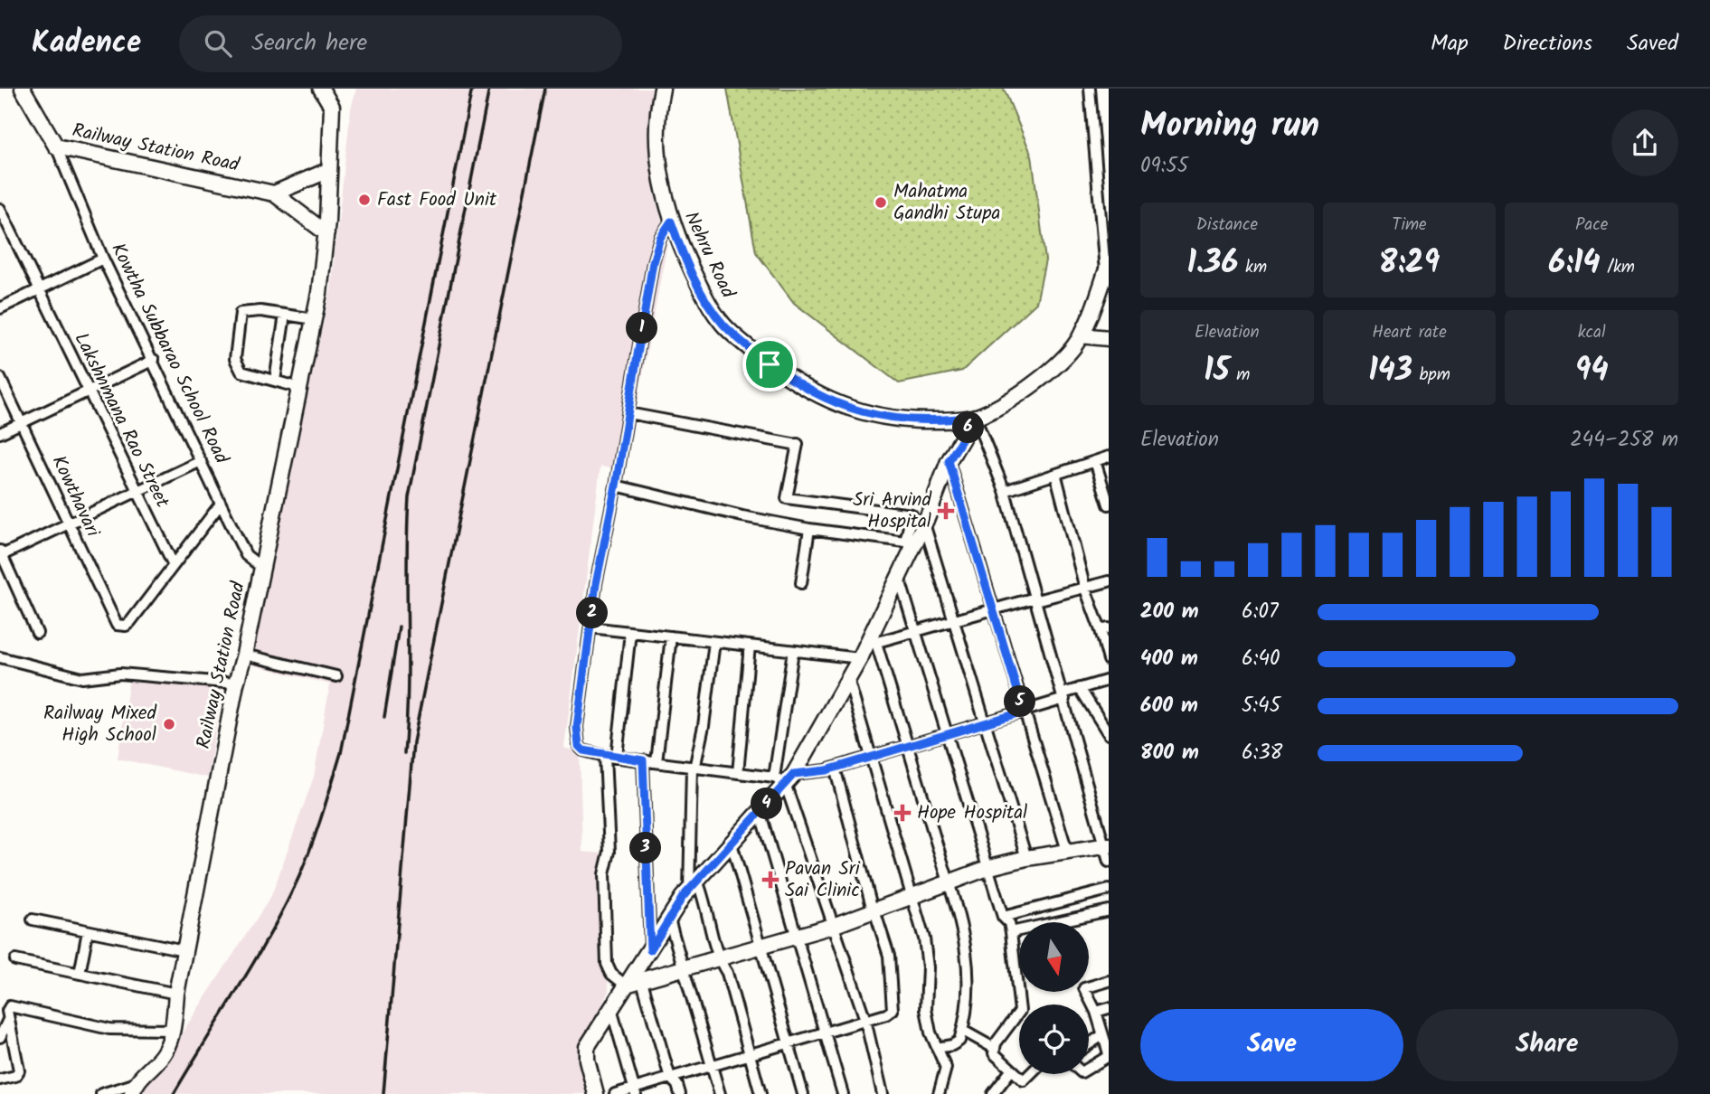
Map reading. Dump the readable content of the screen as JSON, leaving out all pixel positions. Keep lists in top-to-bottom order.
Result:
{
  "streets": {
    "street": [
      "Railway Station Road",
      "Nehru Road",
      "Kowtha Subbarao School Road",
      "Lakshnmana Rao Street",
      "Kowthavari"
    ]
  },
  "crossings": [
    ["Railway Station Road", "Kowtha Subbarao School Road"],
    ["Lakshnmana Rao Street", "Kowthavari"]
  ],
  "places": {
    "other": ["Fast Food Unit", "Mahatma Gandhi Stupa", "Railway Mixed High School"],
    "health": ["Sri Arvind Hospital", "Hope Hospital", "Pavan Sri Sai Clinic"]
  },
  "north": "bottom",
  "page": {
    "header": "Kadence",
    "search": "Search here",
    "nav": ["Map", "Directions", "Saved"],
    "heading": ["Morning run", "09:55"],
    "stats": [
      ["Distance", "1.36 km"],
      ["Time", "8:29"],
      ["Pace", "6:14 /km"],
      ["Elevation", "15 m"],
      ["Heart rate", "143 bpm"],
      ["kcal", "94"]
    ],
    "pins": [
      "1",
      "6",
      "2",
      "5",
      "4",
      "3"
    ],
    "chart": ["Elevation", "244–258 m"],
    "list": [
      {
        "name": "200 m",
        "note": "6:07"
      },
      {
        "name": "400 m",
        "note": "6:40"
      },
      {
        "name": "600 m",
        "note": "5:45"
      },
      {
        "name": "800 m",
        "note": "6:38"
      }
    ],
    "buttons": ["Save", "Share"]
  }
}
